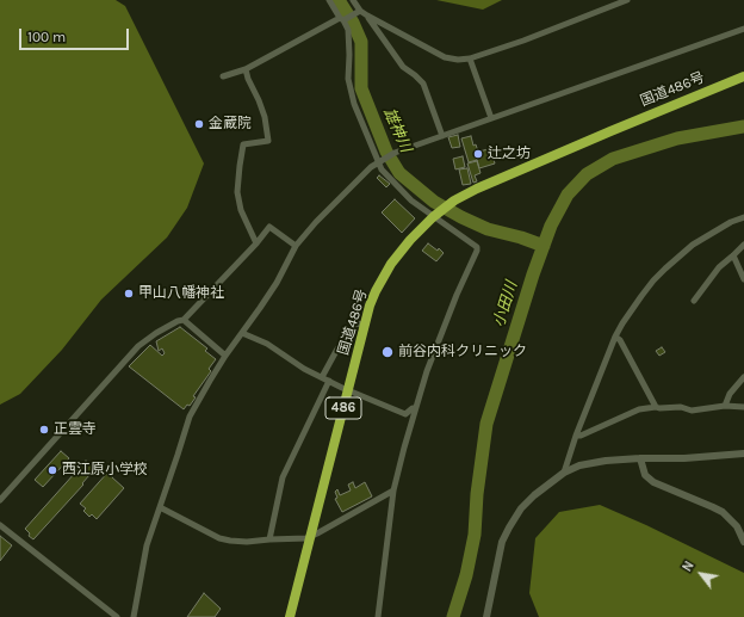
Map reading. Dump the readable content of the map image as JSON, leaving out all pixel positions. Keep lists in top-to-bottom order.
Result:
{
  "streets": {
    "highway": ["国道486号", "486"]
  },
  "water": ["雄神川", "小田川"],
  "places": [
    "金蔵院",
    "辻之坊",
    "甲山八幡神社",
    "前谷内科クリニック",
    "正雲寺",
    "西江原小学校"
  ],
  "scale_bar": "100 m",
  "north": "top left"
}
